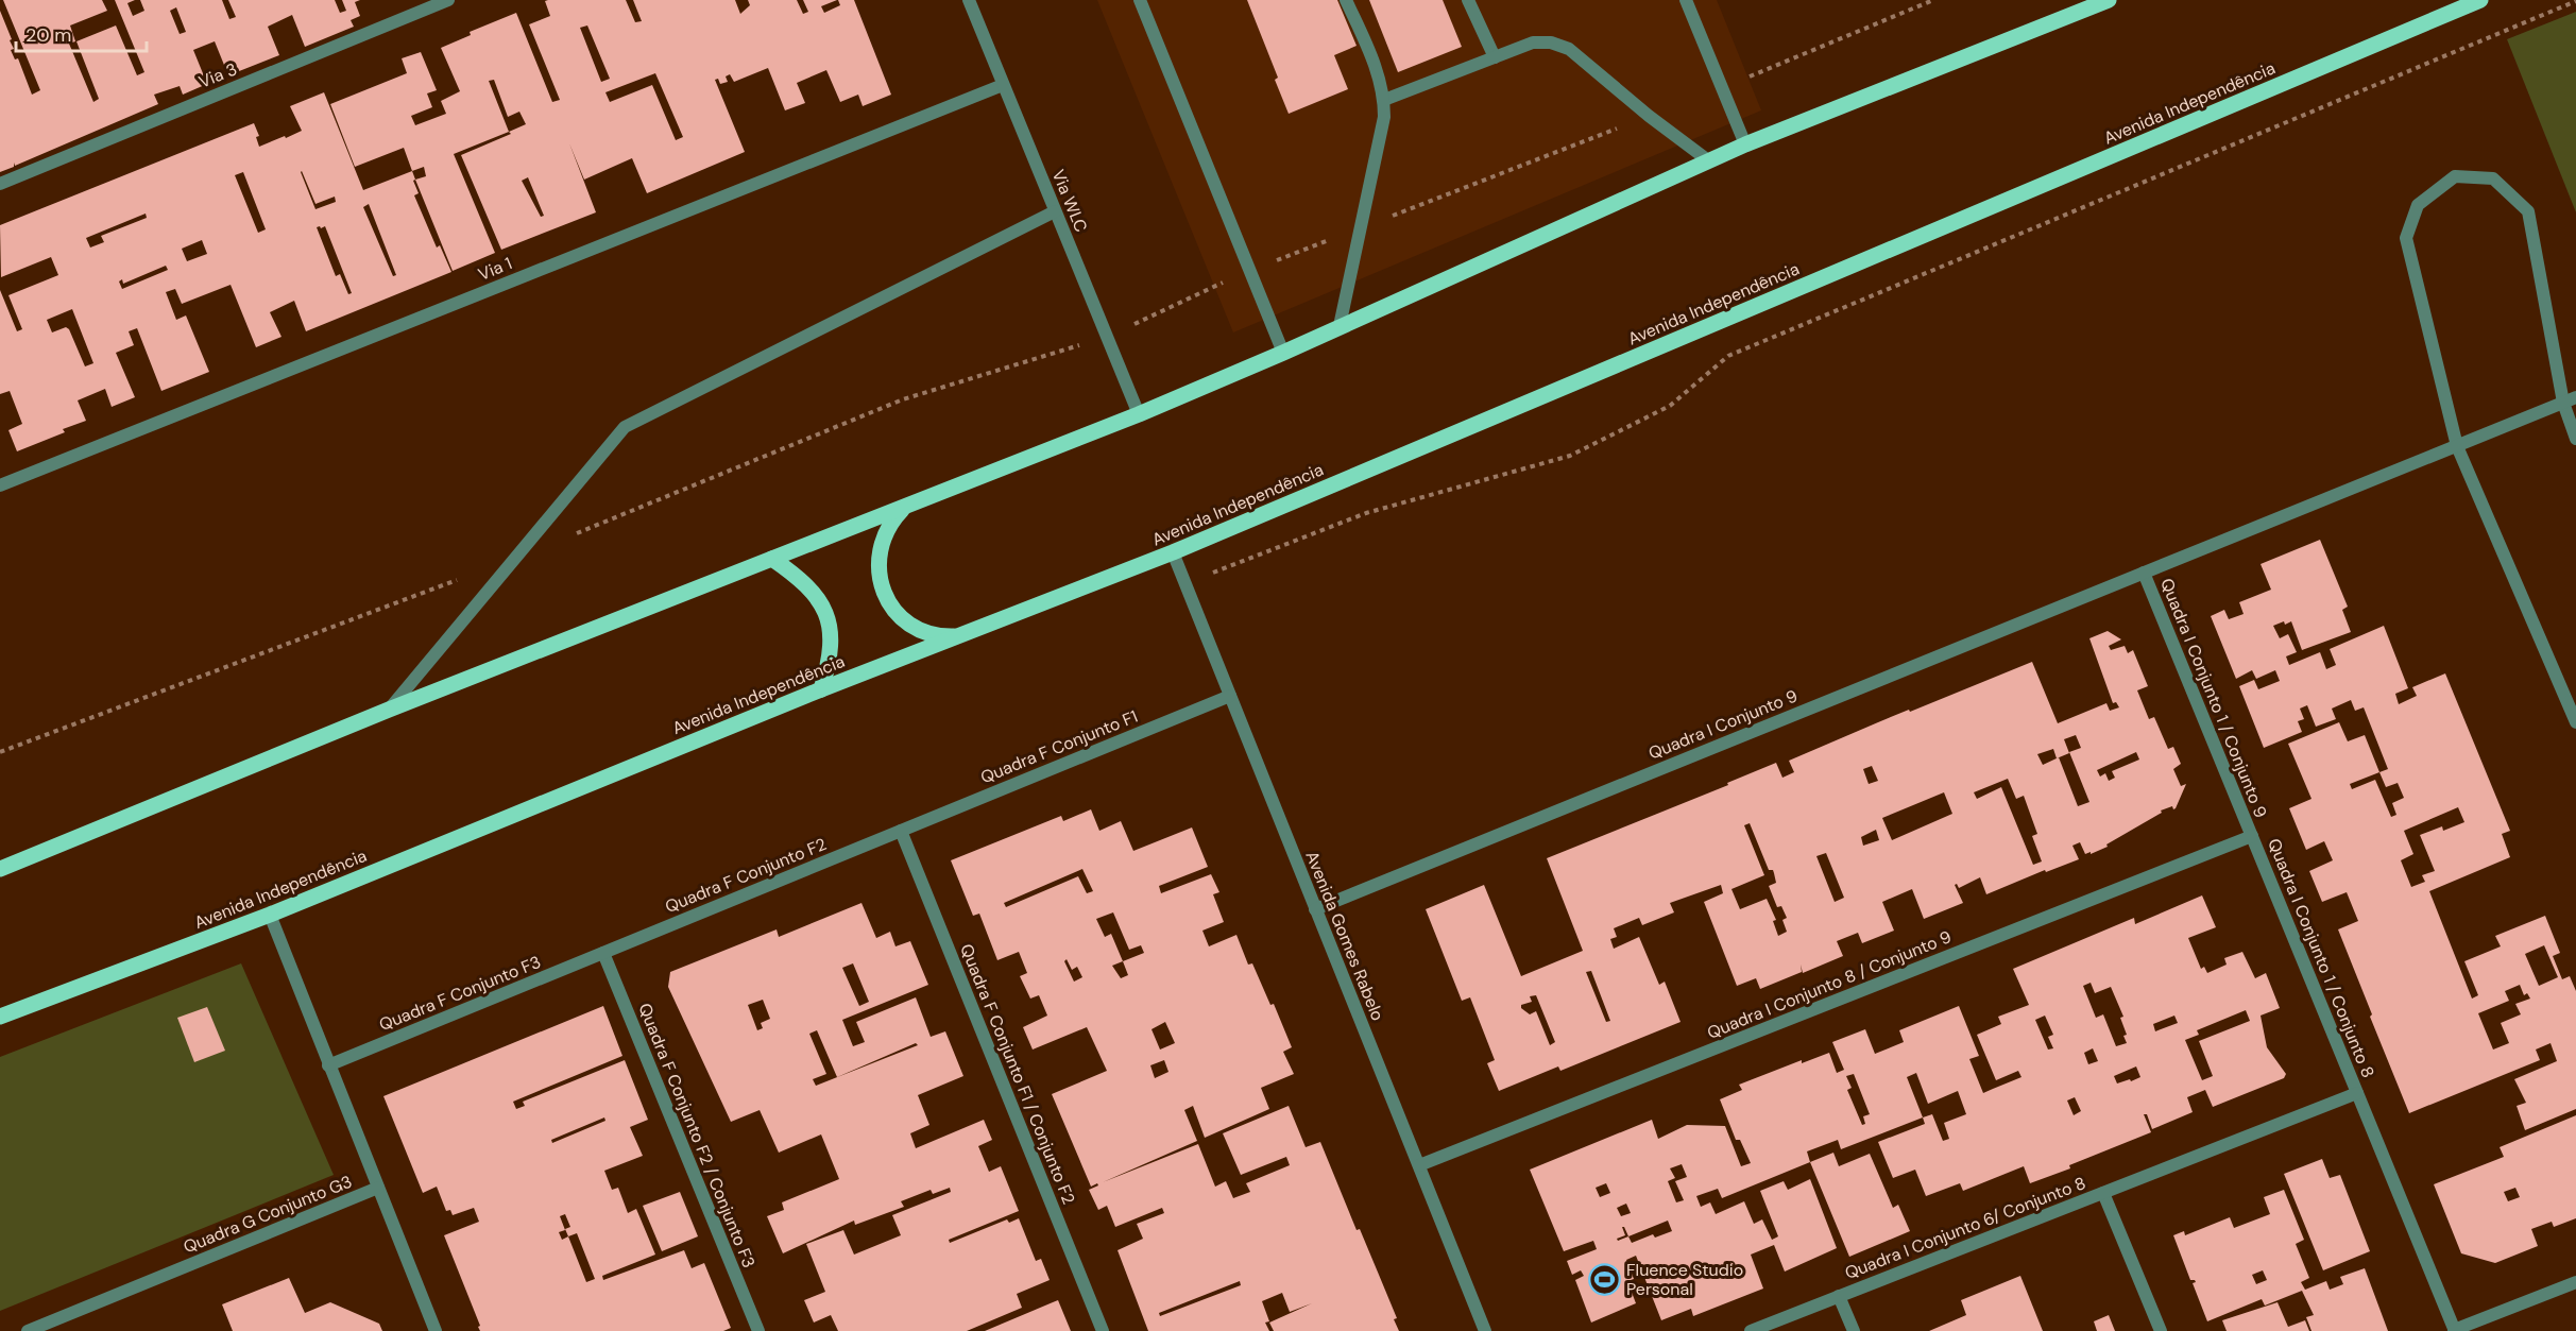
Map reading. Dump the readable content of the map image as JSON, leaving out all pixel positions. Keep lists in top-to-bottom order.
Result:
{
  "streets": {
    "main road": ["Avenida Independência"],
    "street": [
      "Via 3",
      "Via WLC",
      "Via 1",
      "Quadra I Conjunto 1 / Conjunto 9",
      "Quadra I Conjunto 9",
      "Quadra F Conjunto F1",
      "Quadra F Conjunto F2",
      "Avenida Gomes Rabelo",
      "Quadra I Conjunto 1 / Conjunto 8",
      "Quadra I Conjunto 8 / Conjunto 9",
      "Quadra F Conjunto F3",
      "Quadra F Conjunto F1 / Conjunto F2",
      "Quadra F Conjunto F2 / Conjunto F3",
      "Quadra G Conjunto G3",
      "Quadra I Conjunto 6/ Conjunto 8"
    ]
  },
  "crossings": [
    ["Avenida Independência", "Avenida Gomes Rabelo"],
    ["Via WLC", "Via 1"],
    ["Quadra I Conjunto 1 / Conjunto 9", "Quadra I Conjunto 9"],
    ["Quadra I Conjunto 1 / Conjunto 9", "Quadra I Conjunto 1 / Conjunto 8"],
    ["Quadra I Conjunto 1 / Conjunto 9", "Quadra I Conjunto 8 / Conjunto 9"],
    ["Quadra I Conjunto 9", "Avenida Gomes Rabelo"],
    ["Quadra F Conjunto F1", "Quadra F Conjunto F2"],
    ["Quadra F Conjunto F1", "Avenida Gomes Rabelo"],
    ["Quadra F Conjunto F1", "Quadra F Conjunto F1 / Conjunto F2"],
    ["Quadra F Conjunto F2", "Quadra F Conjunto F3"],
    ["Quadra F Conjunto F2", "Quadra F Conjunto F1 / Conjunto F2"],
    ["Quadra F Conjunto F2", "Quadra F Conjunto F2 / Conjunto F3"],
    ["Avenida Gomes Rabelo", "Quadra I Conjunto 8 / Conjunto 9"],
    ["Quadra I Conjunto 1 / Conjunto 8", "Quadra I Conjunto 8 / Conjunto 9"],
    ["Quadra I Conjunto 1 / Conjunto 8", "Quadra I Conjunto 6/ Conjunto 8"],
    ["Quadra F Conjunto F3", "Quadra F Conjunto F2 / Conjunto F3"]
  ],
  "places": {
    "sports": ["Fluence Studio Personal"]
  },
  "scale_bar": "20 m"
}
